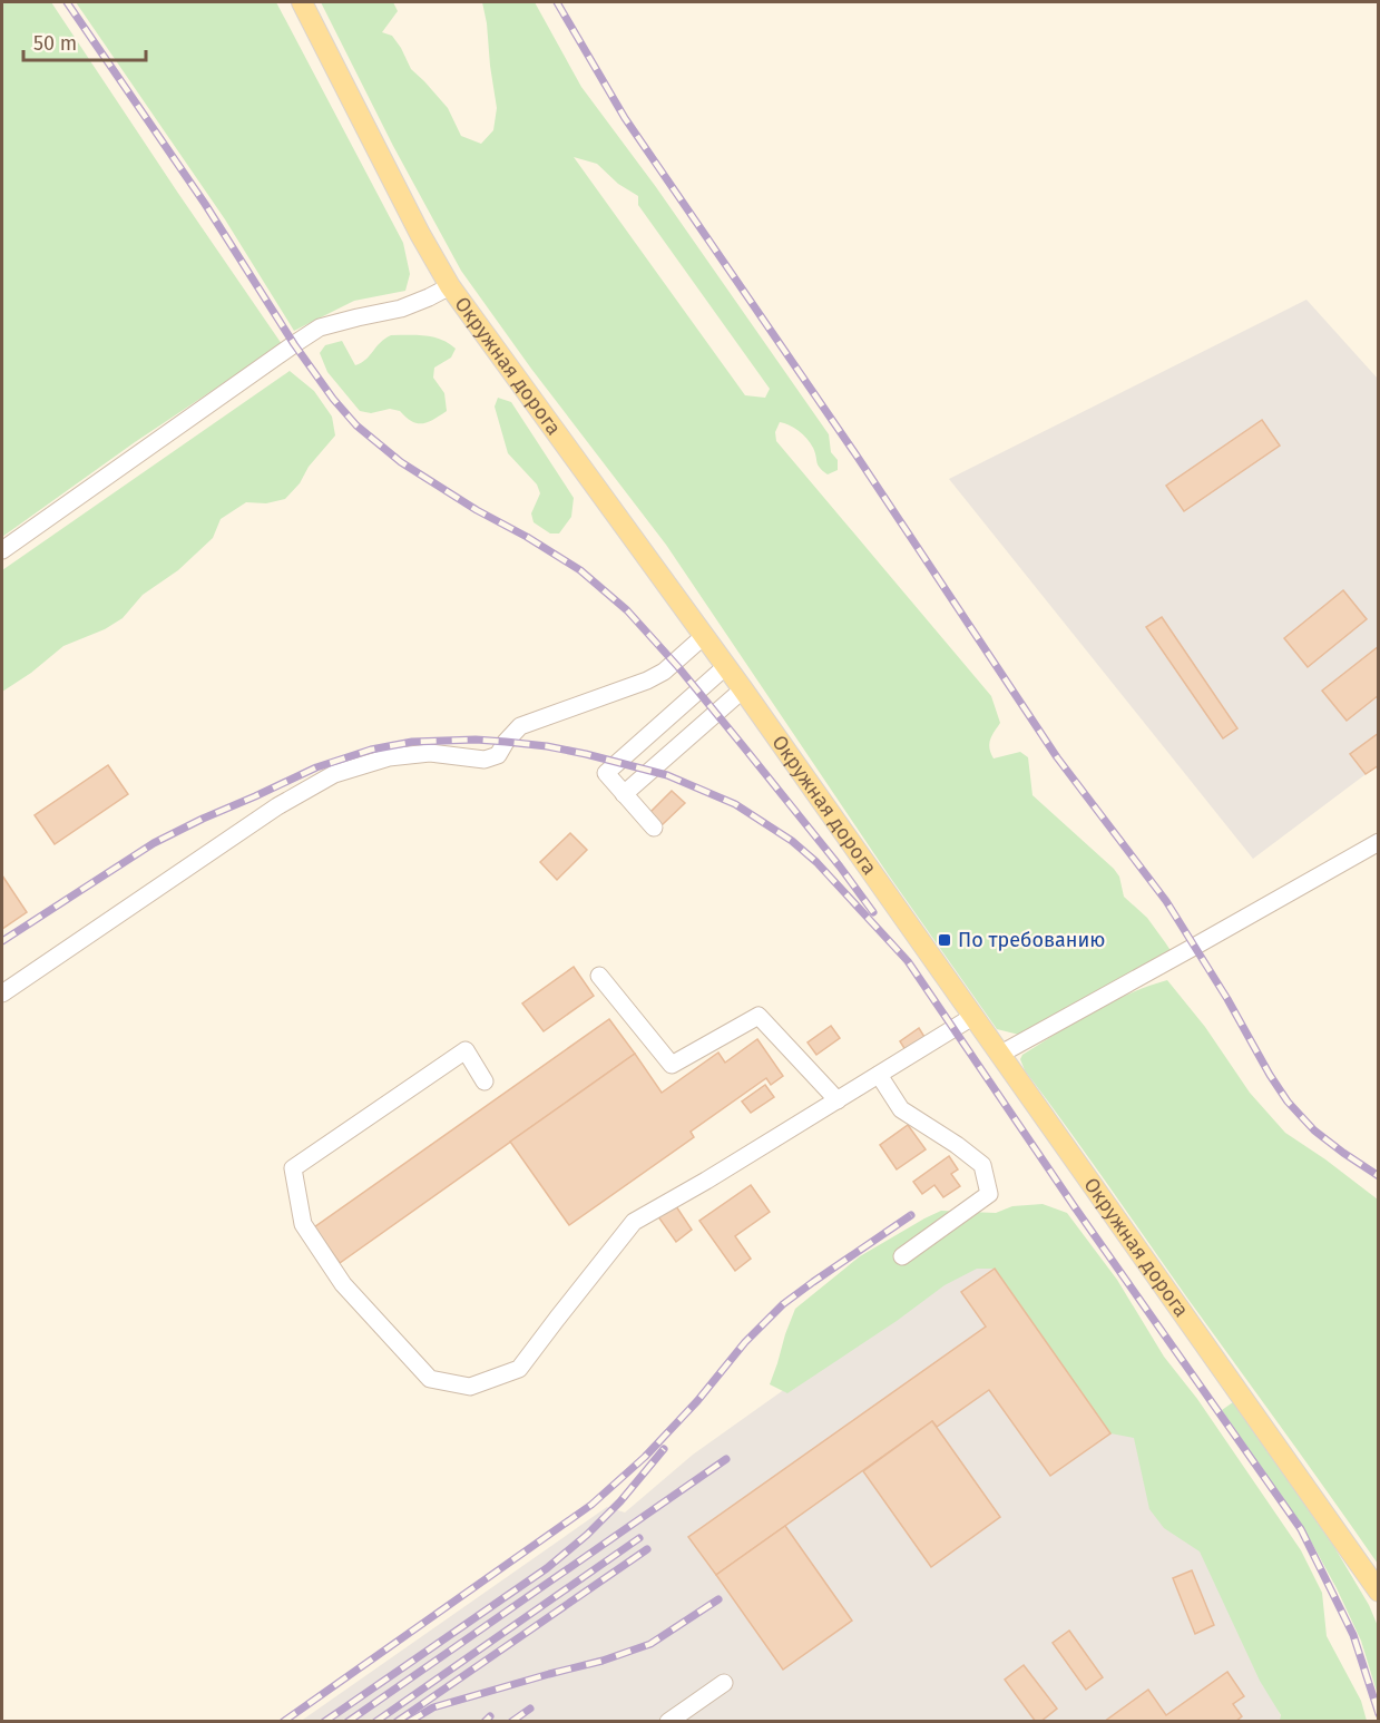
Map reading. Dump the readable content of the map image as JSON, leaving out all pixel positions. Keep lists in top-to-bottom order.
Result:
{
  "streets": {
    "main road": ["Окружная дорога"]
  },
  "places": {
    "transit": ["По требованию"]
  },
  "scale_bar": "50 m"
}
